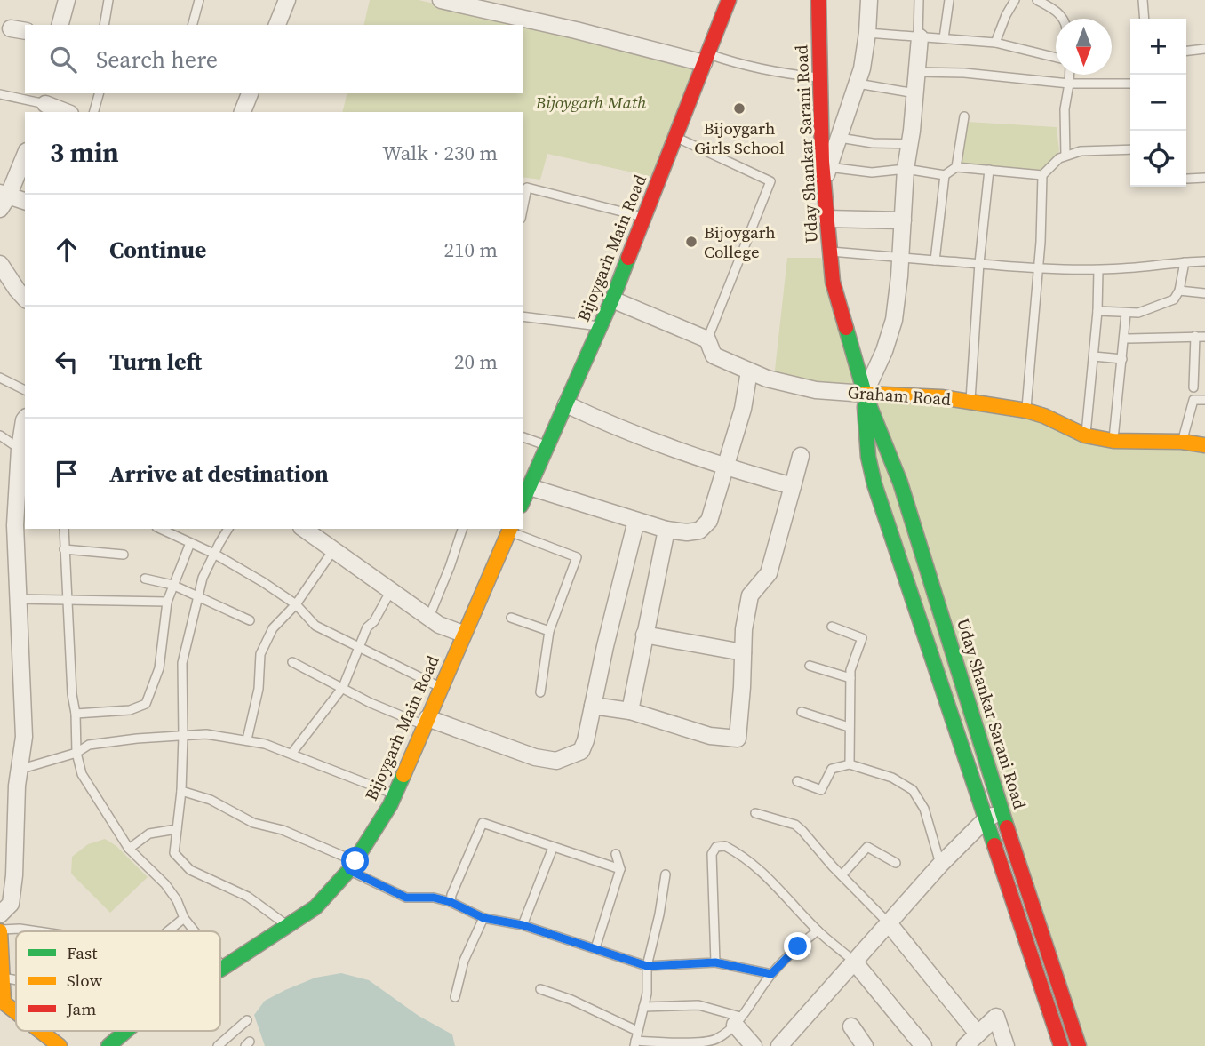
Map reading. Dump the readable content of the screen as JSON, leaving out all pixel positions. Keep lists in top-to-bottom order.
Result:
{
  "streets": {
    "street": ["Uday Shankar Sarani Road", "Bijoygarh Main Road", "Graham Road"]
  },
  "crossings": [
    ["Uday Shankar Sarani Road", "Graham Road"],
    ["Bijoygarh Main Road", "Graham Road"]
  ],
  "parks": ["Bijoygarh Math"],
  "places": ["Bijoygarh Girls School", "Bijoygarh College"],
  "legend": ["Fast", "Slow", "Jam"],
  "north": "bottom",
  "page": {
    "map_buttons": ["+", "−"],
    "search": "Search here",
    "heading": ["3 min", "Walk · 230 m"],
    "list": [
      ["Continue", "210 m"],
      ["Turn left", "20 m"],
      "Arrive at destination"
    ]
  }
}
